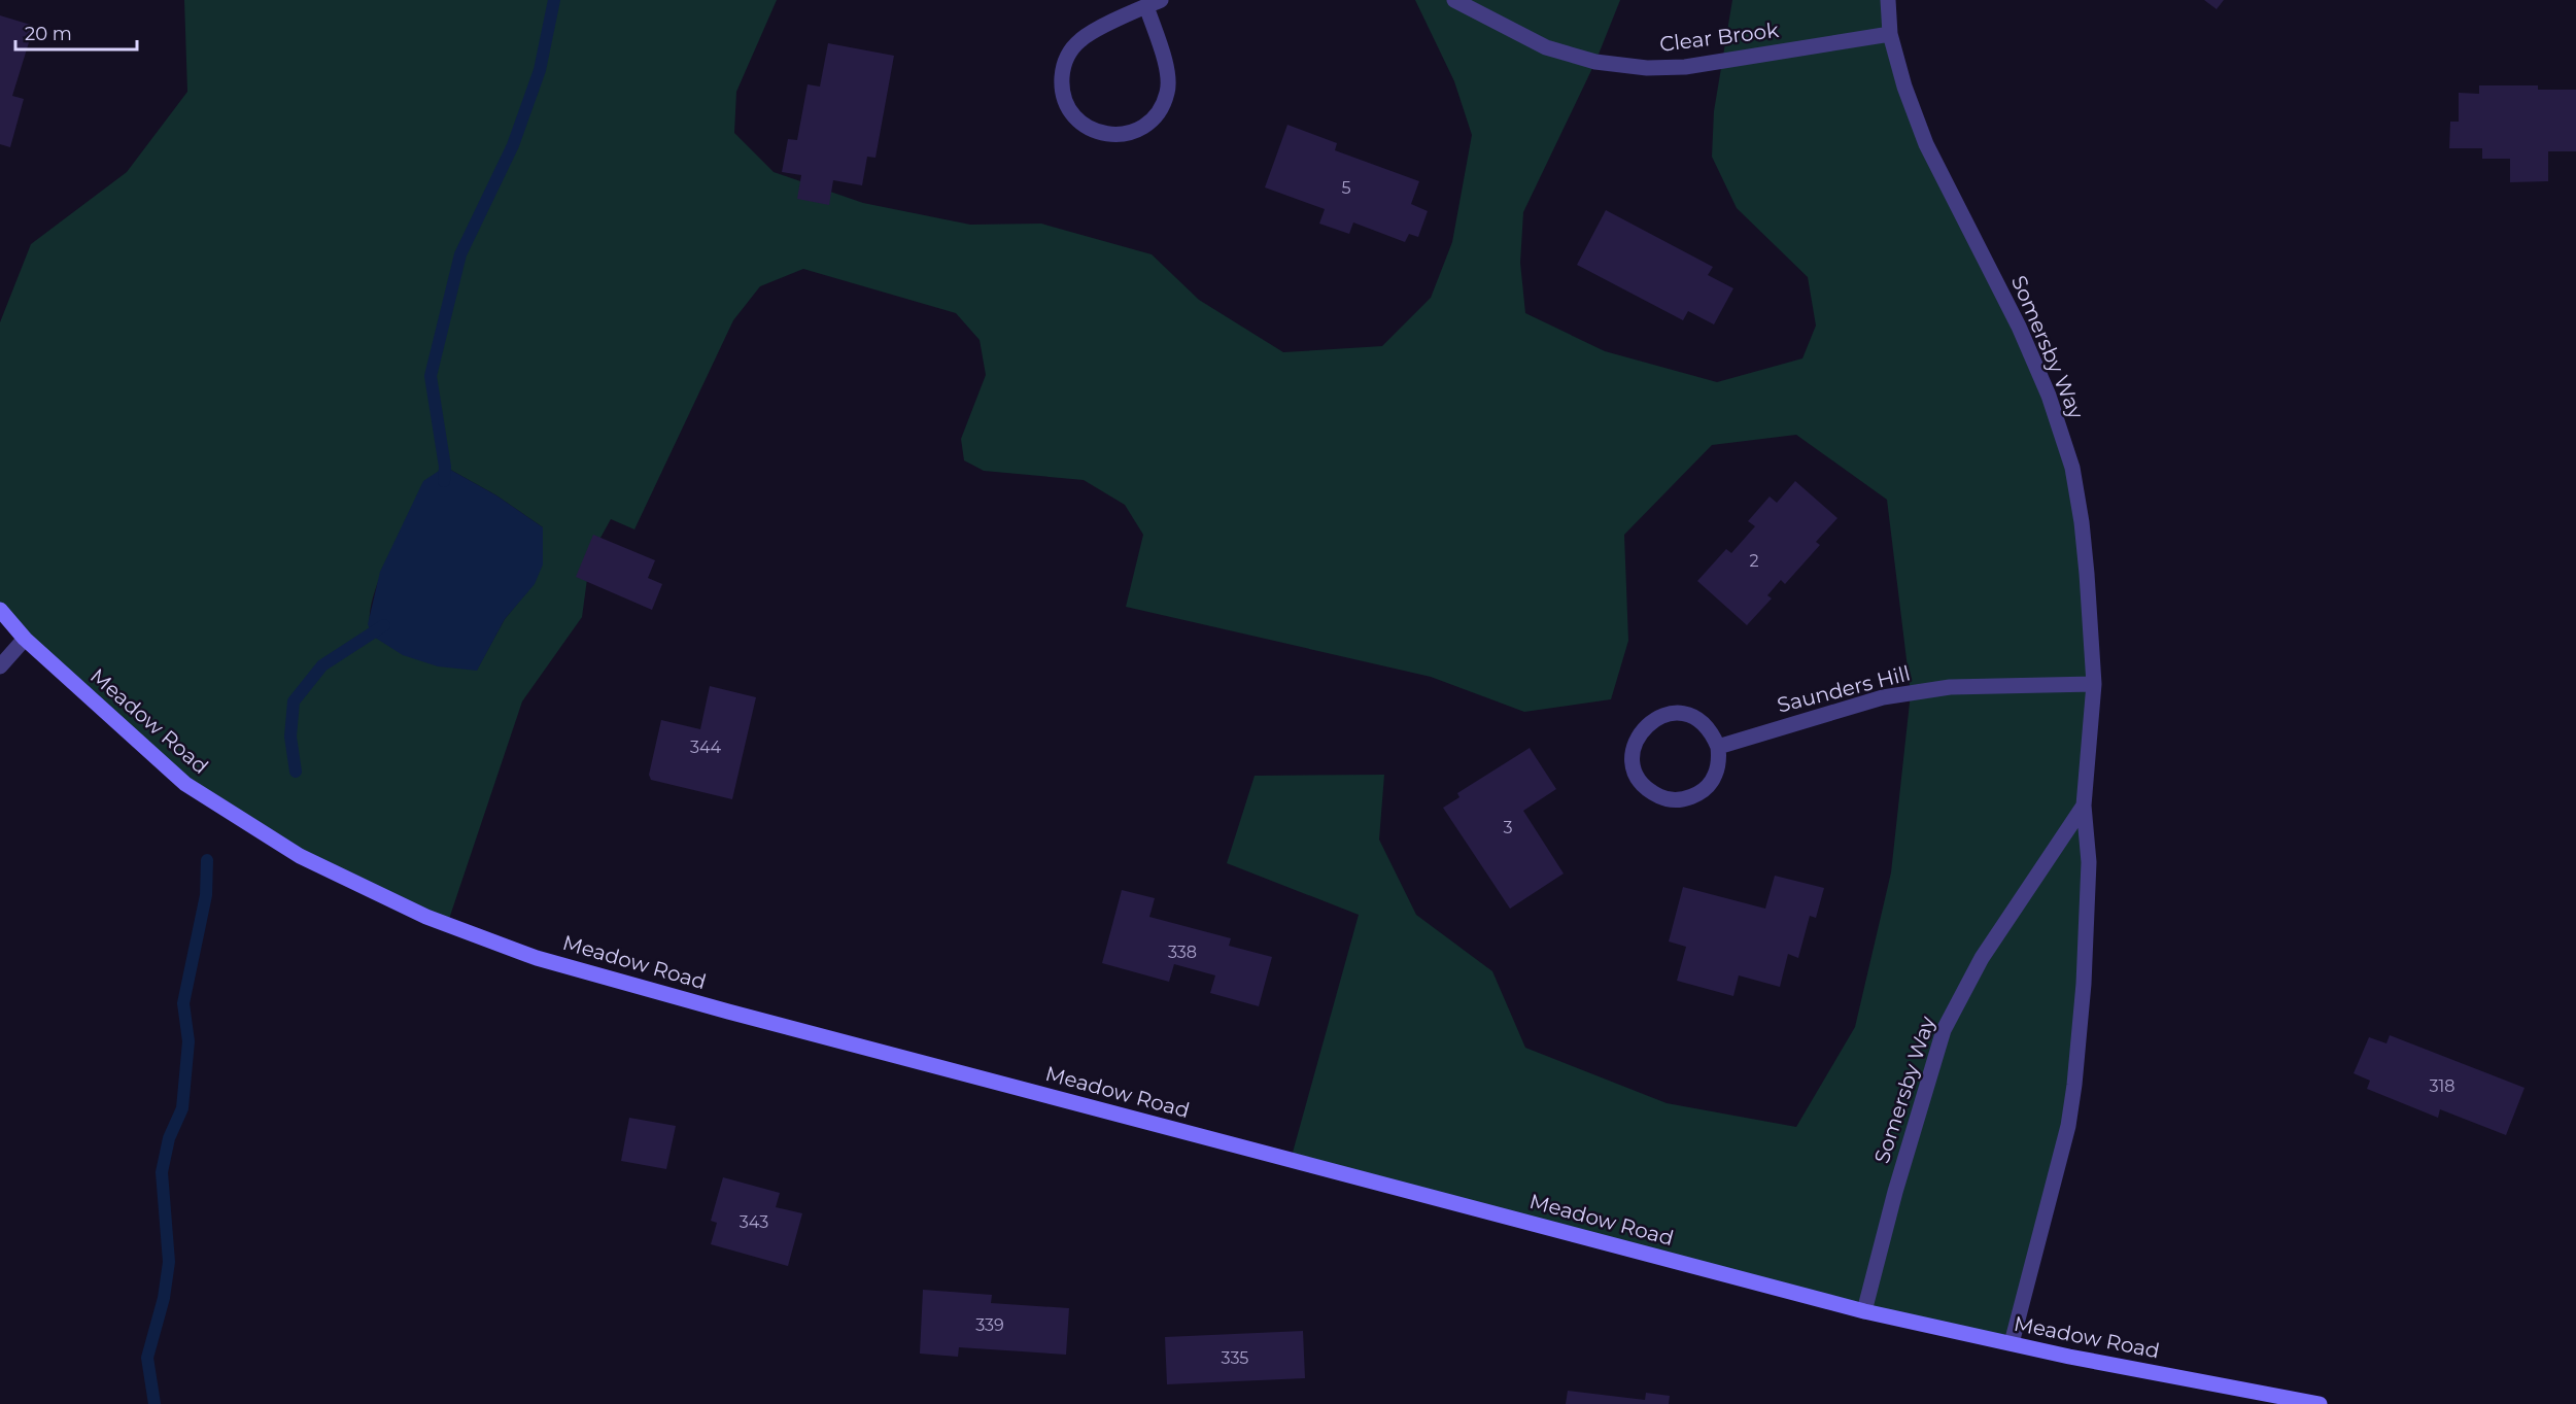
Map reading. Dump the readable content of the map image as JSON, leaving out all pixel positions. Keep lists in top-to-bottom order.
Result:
{
  "streets": {
    "street": [
      "Clear Brook",
      "Somersby Way",
      "Saunders Hill",
      "Meadow Road"
    ]
  },
  "crossings": [
    ["Clear Brook", "Somersby Way"],
    ["Somersby Way", "Saunders Hill"],
    ["Somersby Way", "Meadow Road"]
  ],
  "house_numbers": [
    "5",
    "2",
    "344",
    "3",
    "338",
    "318",
    "343",
    "339",
    "335"
  ],
  "scale_bar": "20 m"
}
